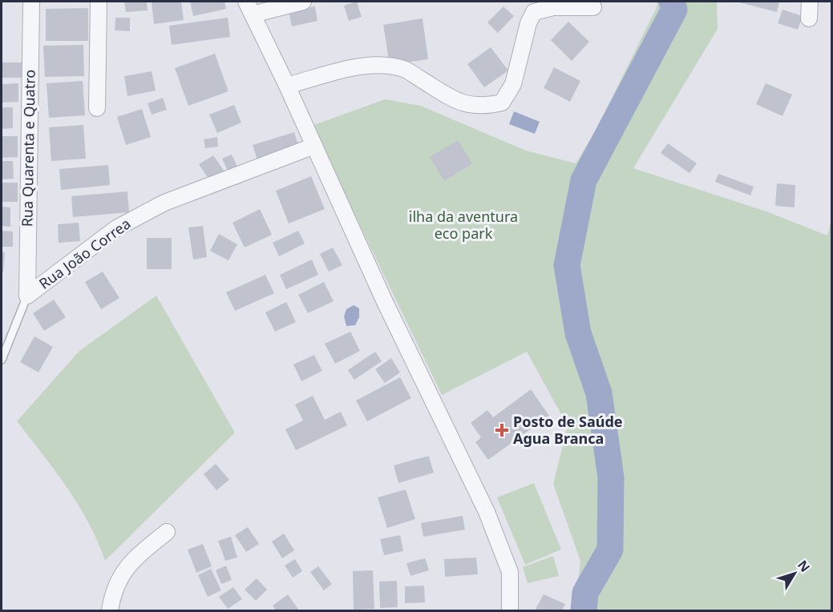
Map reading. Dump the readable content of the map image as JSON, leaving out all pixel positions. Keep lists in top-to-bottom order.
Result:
{
  "streets": {
    "street": ["Rua Quarenta e Quatro", "Rua João Correa"]
  },
  "crossings": [
    ["Rua Quarenta e Quatro", "Rua João Correa"]
  ],
  "parks": ["ilha da aventura eco park"],
  "places": {
    "health": ["Posto de Saúde Agua Branca"]
  },
  "north": "top right"
}
